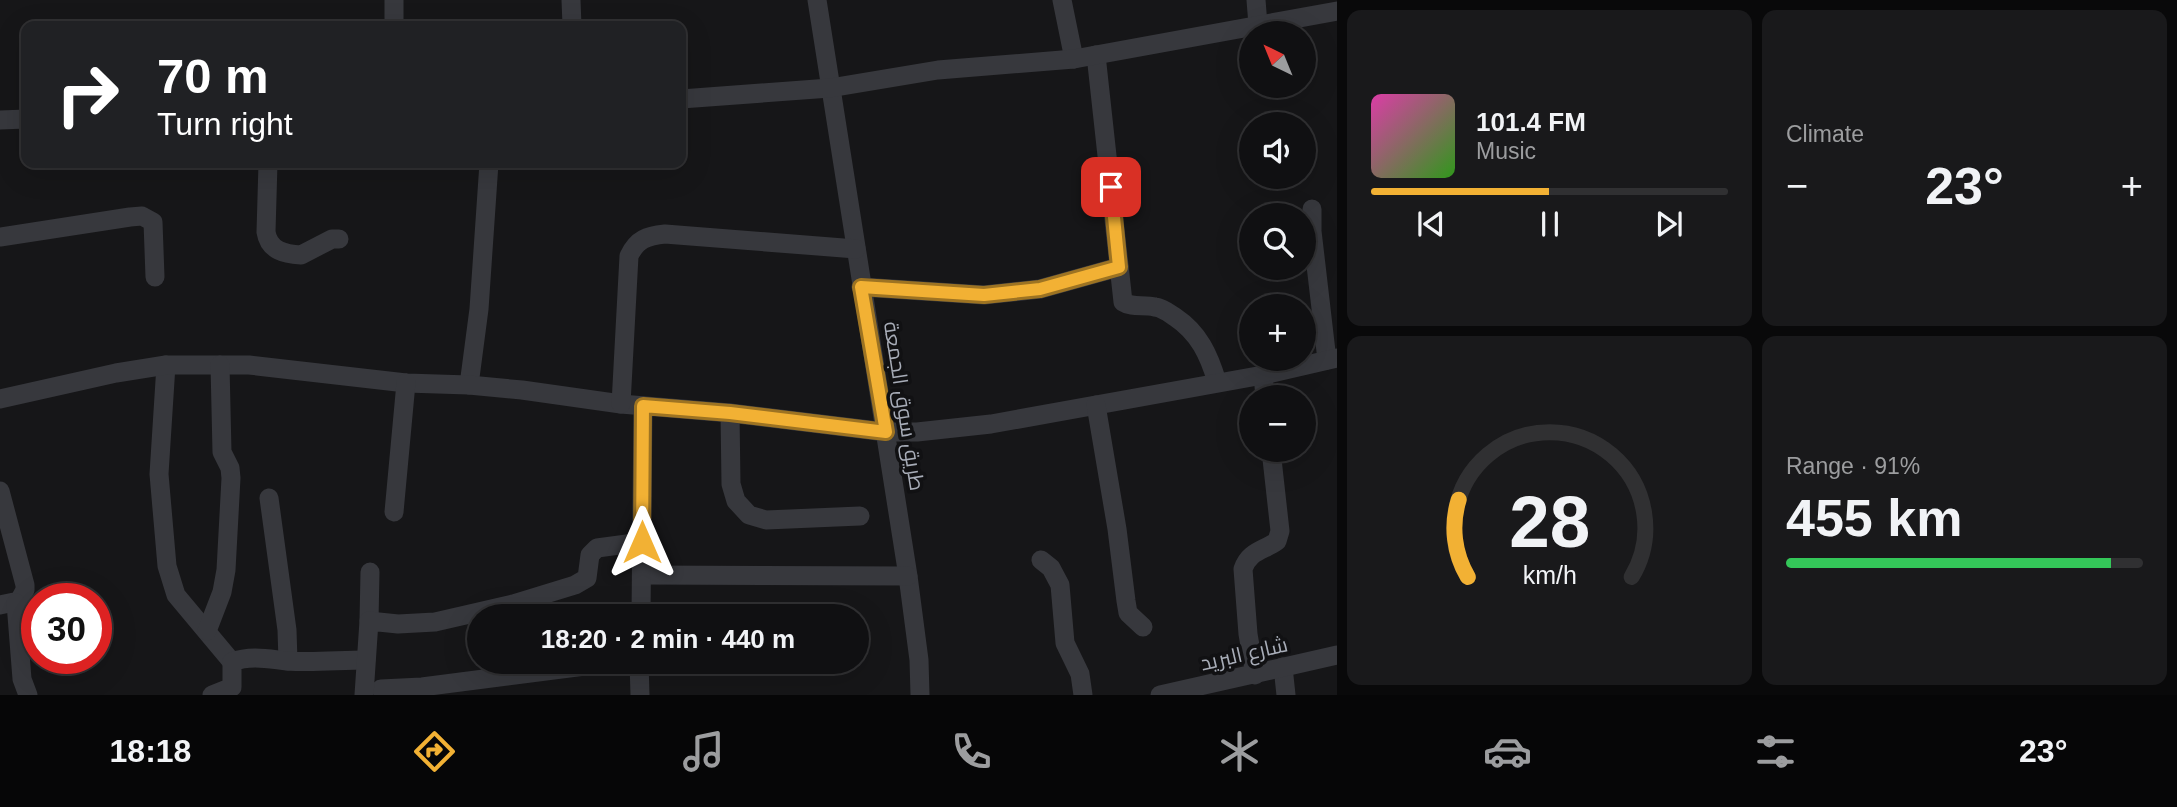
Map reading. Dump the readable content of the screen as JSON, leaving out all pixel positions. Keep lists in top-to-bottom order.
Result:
{
  "streets": {
    "street": ["طريق سوق الجمعة", "شارع البريد"]
  },
  "north": "top left",
  "page": {
    "tile": [
      "Climate",
      ["Range · 91%", "455 km"]
    ],
    "map_buttons": ["+", "−"],
    "turn": ["70 m", "Turn right"],
    "song": ["101.4 FM", "Music"],
    "heat": ["−", "23°", "+"],
    "limit": "30",
    "trip": "18:20 · 2 min · 440 m",
    "tabs": ["18:18", "23°"],
    "gauge": ["28", "km/h"]
  }
}
